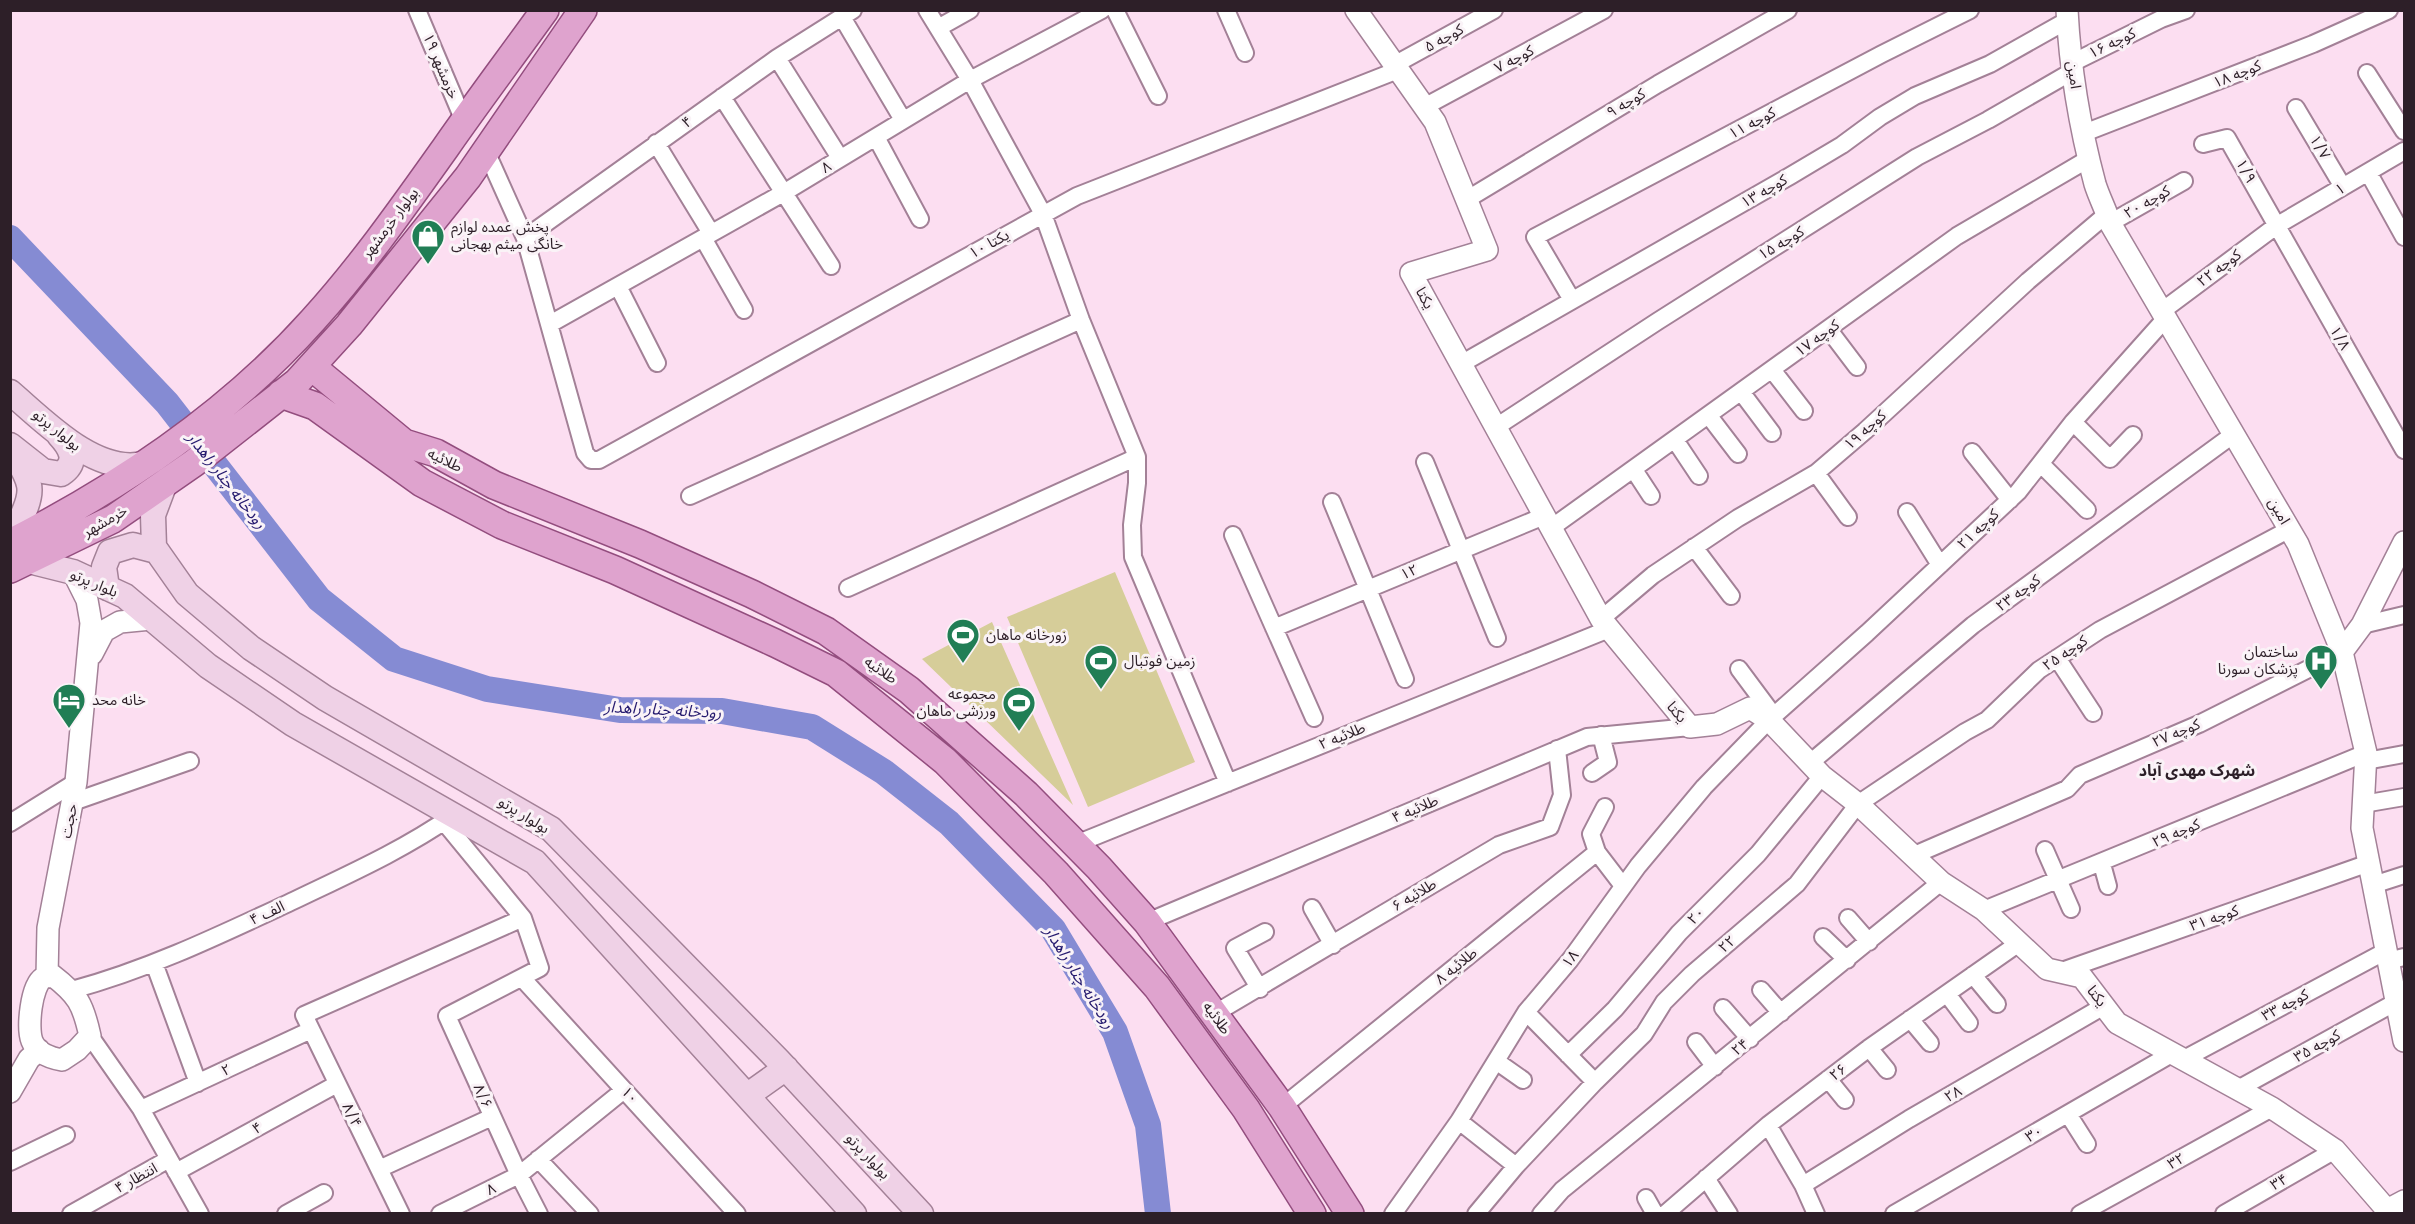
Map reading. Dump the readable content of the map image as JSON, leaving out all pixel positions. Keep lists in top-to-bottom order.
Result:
{
  "streets": {
    "main road": [
      "بولوار خرمشهر",
      "بولوار پرتو",
      "طلائیه",
      "خرمشهر",
      "بلوار پرتو"
    ],
    "street": [
      "کوچه ۵",
      "کوچه ۱۶",
      "کوچه ۷",
      "۱۹ خرمشهر",
      "کوچه ۱۸",
      "امین",
      "کوچه ۹",
      "۴",
      "کوچه ۱۱",
      "۱/۷",
      "۸",
      "۱/۹",
      "۱",
      "کوچه ۱۳",
      "کوچه ۲۰",
      "کوچه ۱۵",
      "۱۰ یکتا",
      "کوچه ۲۲",
      "یکتا",
      "کوچه ۱۷",
      "۱/۸",
      "کوچه ۱۹",
      "کوچه ۲۱",
      "۱۲",
      "کوچه ۲۳",
      "کوچه ۲۵",
      "کوچه ۲۷",
      "طلائیه ۲",
      "طلائیه ۴",
      "حجت",
      "کوچه ۲۹",
      "طلائیه ۶",
      "۴ الف",
      "۲۰",
      "کوچه ۳۱",
      "۲۲",
      "۱۸",
      "طلائیه ۸",
      "کوچه ۳۳",
      "کوچه ۳۵",
      "۲۴",
      "۲",
      "۲۶",
      "۲۸",
      "۱۰",
      "۸/۶",
      "۸/۴",
      "۳۰",
      "۳۲",
      "انتظار ۴",
      "۳۴"
    ]
  },
  "crossings": [
    ["کوچه ۵", "۱۰ یکتا"],
    ["کوچه ۵", "یکتا"],
    ["کوچه ۱۶", "امین"],
    ["کوچه ۱۶", "کوچه ۱۵"],
    ["کوچه ۷", "یکتا"],
    ["۱۹ خرمشهر", "بولوار خرمشهر"],
    ["کوچه ۱۸", "امین"],
    ["امین", "کوچه ۱۳"],
    ["امین", "کوچه ۲۰"],
    ["امین", "کوچه ۱۵"],
    ["امین", "کوچه ۲۲"],
    ["امین", "کوچه ۱۷"],
    ["امین", "کوچه ۱۹"],
    ["امین", "کوچه ۲۱"],
    ["امین", "کوچه ۲۳"],
    ["امین", "کوچه ۲۵"],
    ["امین", "کوچه ۲۷"],
    ["امین", "کوچه ۲۹"],
    ["امین", "کوچه ۳۱"],
    ["امین", "کوچه ۳۳"],
    ["امین", "کوچه ۳۵"],
    ["کوچه ۹", "یکتا"],
    ["۴", "۸/۴"],
    ["۴", "انتظار ۴"],
    ["کوچه ۱۱", "کوچه ۱۳"],
    ["۱/۷", "۱"],
    ["۸", "۱۰ یکتا"],
    ["۸", "۱۰"],
    ["۸", "۸/۶"],
    ["۱/۹", "۱"],
    ["۱/۹", "کوچه ۲۲"],
    ["۱/۹", "۱/۸"],
    ["۱", "کوچه ۲۲"],
    ["۱", "۱/۸"],
    ["کوچه ۱۳", "یکتا"],
    ["کوچه ۲۰", "کوچه ۱۹"],
    ["بولوار خرمشهر", "خرمشهر"],
    ["کوچه ۱۵", "یکتا"],
    ["۱۰ یکتا", "یکتا"],
    ["کوچه ۲۲", "۱/۸"],
    ["کوچه ۲۲", "کوچه ۲۱"],
    ["یکتا", "کوچه ۱۷"],
    ["یکتا", "کوچه ۱۹"],
    ["یکتا", "کوچه ۲۱"],
    ["یکتا", "۱۲"],
    ["یکتا", "کوچه ۲۳"],
    ["یکتا", "کوچه ۲۵"],
    ["یکتا", "کوچه ۲۷"],
    ["یکتا", "طلائیه ۲"],
    ["یکتا", "طلائیه ۴"],
    ["یکتا", "کوچه ۲۹"],
    ["یکتا", "۲۰"],
    ["یکتا", "کوچه ۳۱"],
    ["یکتا", "۲۲"],
    ["یکتا", "۱۸"],
    ["یکتا", "کوچه ۳۳"],
    ["یکتا", "کوچه ۳۵"],
    ["یکتا", "۲۴"],
    ["یکتا", "۲۶"],
    ["یکتا", "۲۸"],
    ["یکتا", "۳۰"],
    ["یکتا", "۳۲"],
    ["یکتا", "۳۴"],
    ["کوچه ۱۷", "۱۲"],
    ["بولوار پرتو", "خرمشهر"],
    ["کوچه ۱۹", "طلائیه ۲"],
    ["طلائیه", "طلائیه ۲"],
    ["طلائیه", "طلائیه ۴"],
    ["طلائیه", "طلائیه ۶"],
    ["طلائیه", "طلائیه ۸"],
    ["خرمشهر", "بلوار پرتو"],
    ["کوچه ۲۱", "۱۸"],
    ["بلوار پرتو", "حجت"],
    ["کوچه ۲۳", "۲۰"],
    ["کوچه ۲۵", "۲۲"],
    ["طلائیه ۴", "طلائیه ۶"],
    ["حجت", "۴ الف"],
    ["کوچه ۳۳", "۳۰"],
    ["۲", "۸/۴"],
    ["۱۰", "۸/۶"]
  ],
  "districts": ["شهرک مهدی آباد"],
  "water": ["رودخانه چنار راهدار"],
  "places": {
    "shop": ["پخش عمده لوازم خانگی میثم بهجانی"],
    "sports": ["زورخانه ماهان", "زمین فوتبال", "مجموعه ورزشی ماهان"],
    "hospital": ["ساختمان پزشکان سورنا"],
    "hotel": ["خانه محد"]
  }
}
